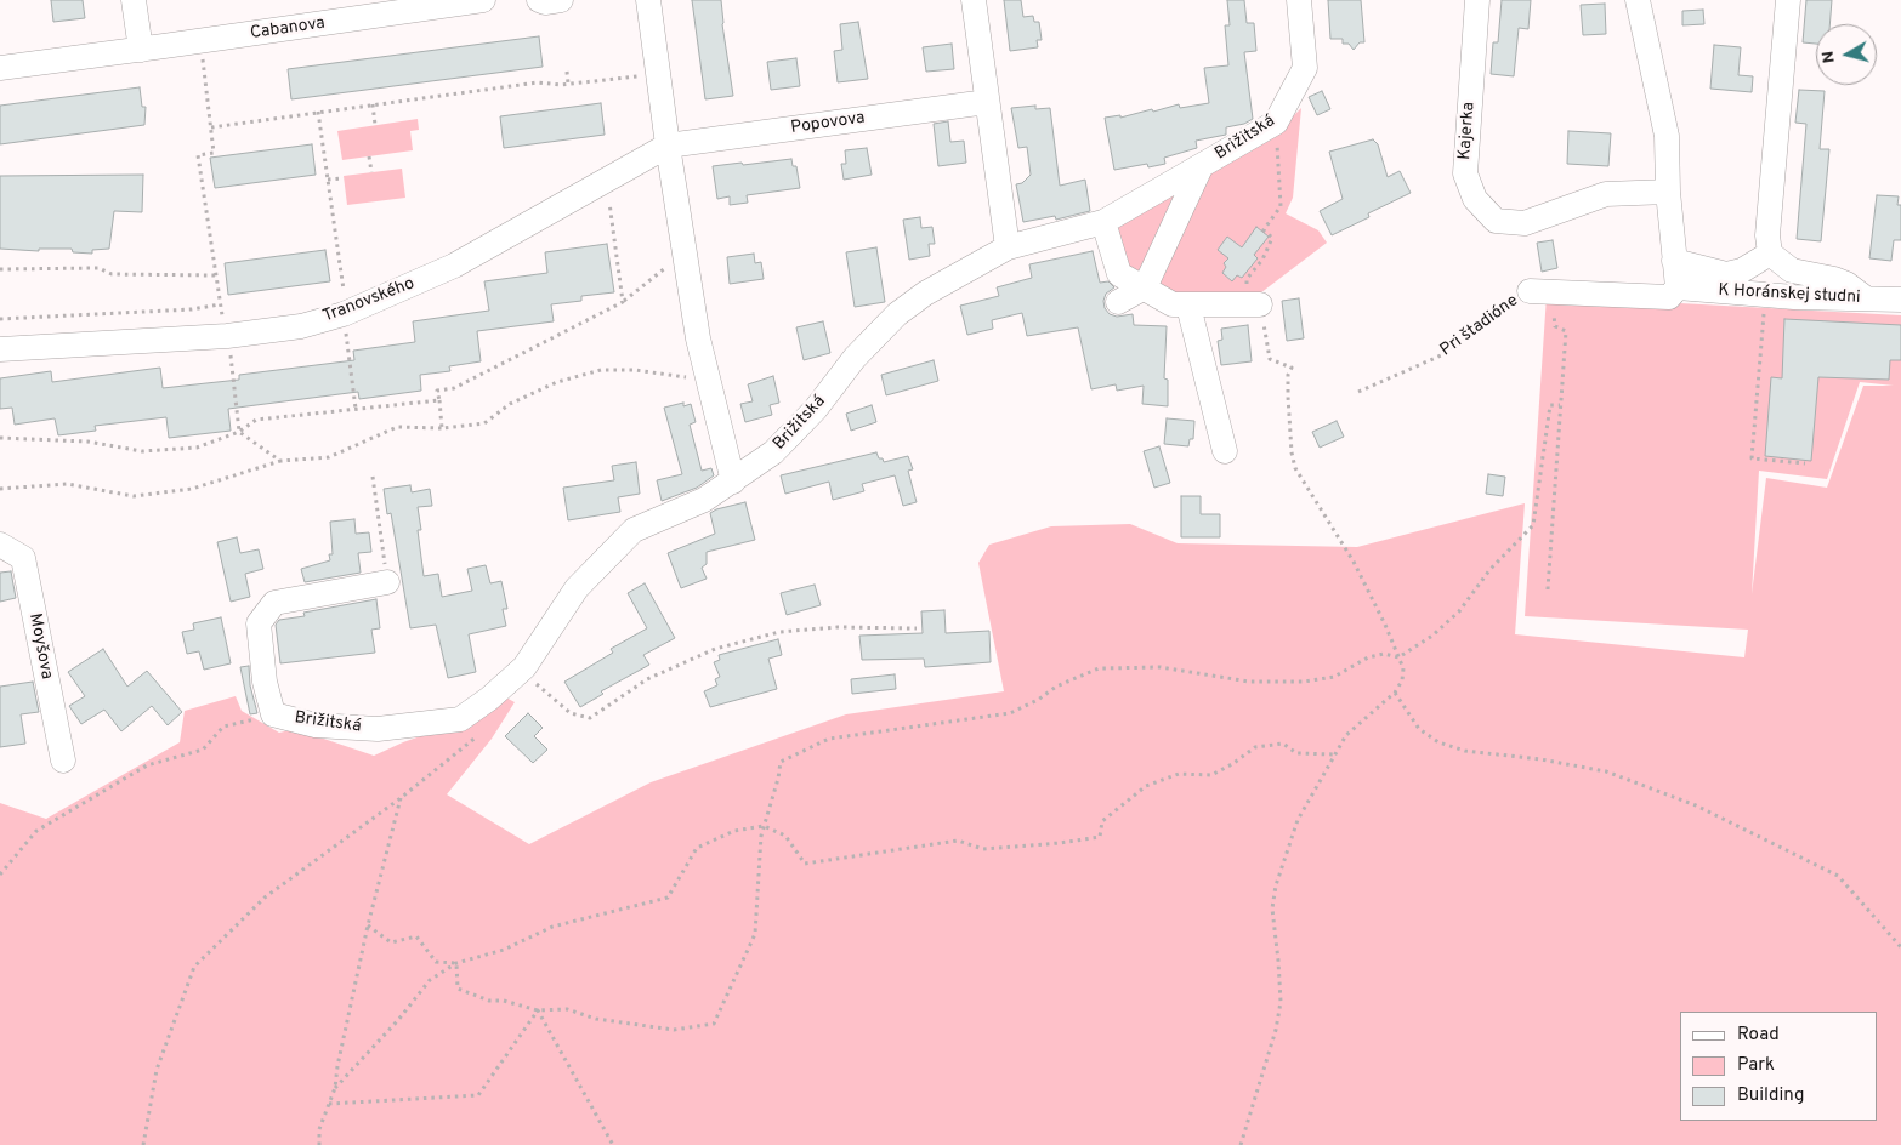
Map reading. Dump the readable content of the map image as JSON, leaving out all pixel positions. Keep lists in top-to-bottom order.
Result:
{
  "streets": {
    "street": [
      "Cabanova",
      "Popovova",
      "Kajerka",
      "Brižitská",
      "K Horánskej studni",
      "Tranovského",
      "Pri štadióne",
      "Moyšova"
    ]
  },
  "crossings": [
    ["Popovova", "Tranovského"],
    ["K Horánskej studni", "Pri štadióne"]
  ],
  "legend": ["Road", "Park", "Building"],
  "north": "left"
}
